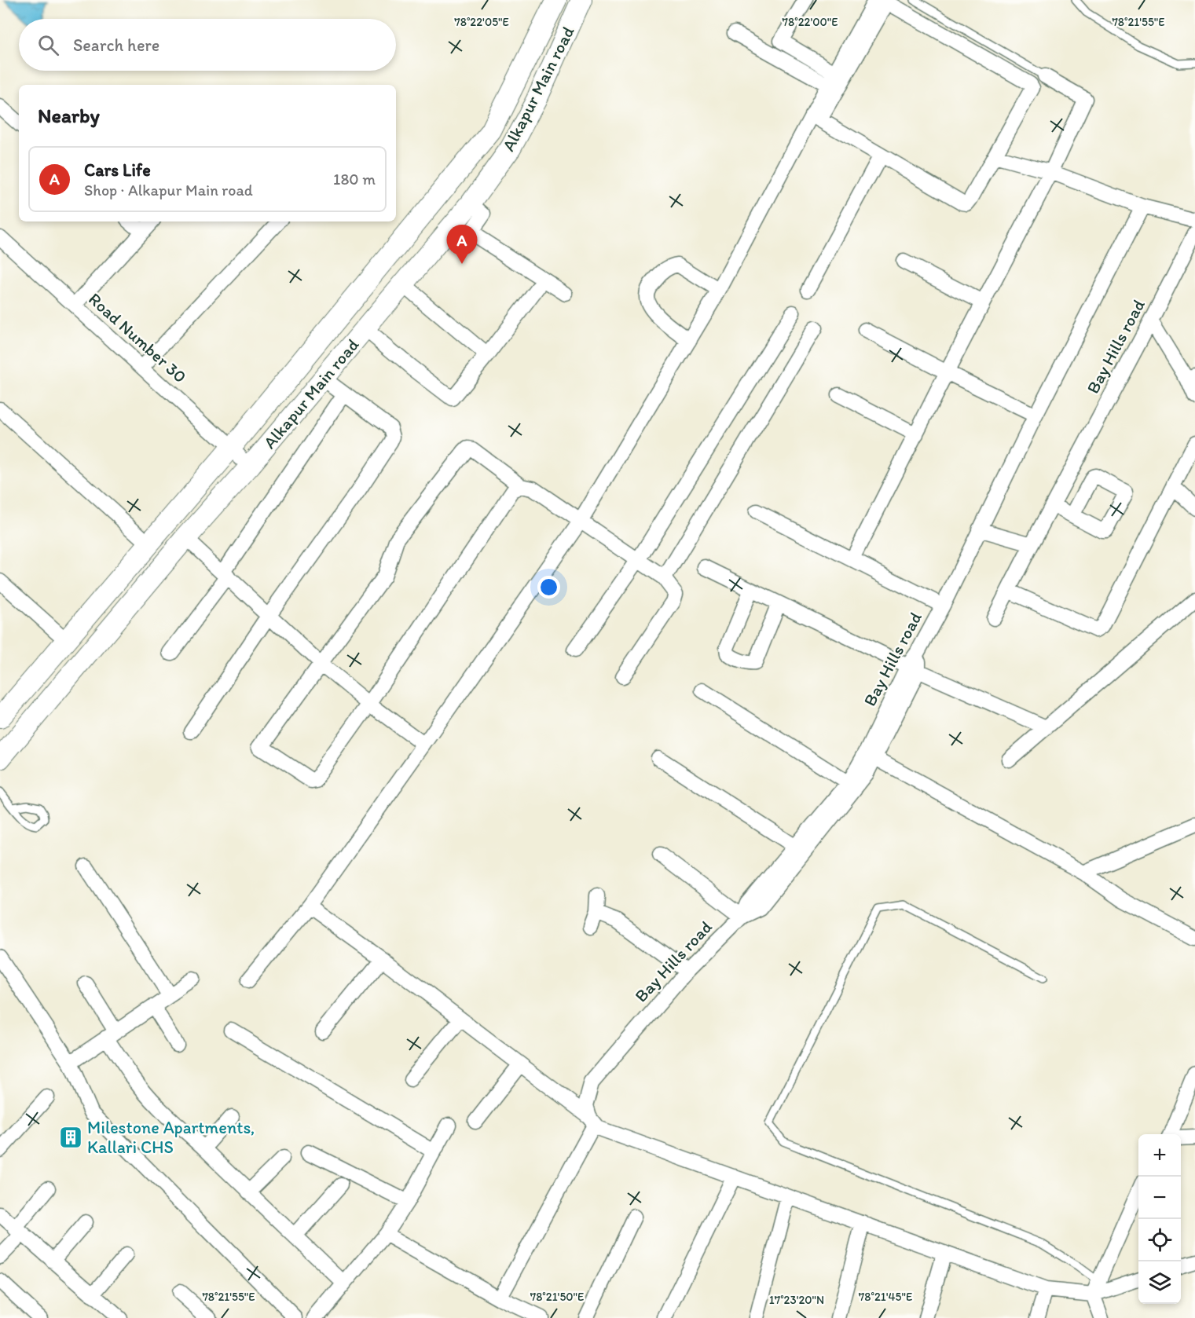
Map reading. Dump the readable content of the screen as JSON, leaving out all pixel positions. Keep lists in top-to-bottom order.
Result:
{
  "streets": {
    "street": ["Alkapur Main road", "Road Number 30", "Bay Hills road"]
  },
  "crossings": [
    ["Alkapur Main road", "Road Number 30"]
  ],
  "places": {
    "building": ["Milestone Apartments, Kallari CHS"]
  },
  "page": {
    "search": "Search here",
    "heading": "Nearby",
    "list": [
      {
        "mark": "A",
        "name": "Cars Life",
        "note": "Shop · Alkapur Main road",
        "value": "180 m"
      }
    ],
    "pins": "A",
    "map_buttons": ["+", "−"]
  },
  "coordinates": [
    "78°22'05\"E",
    "78°22'00\"E",
    "78°21'55\"E",
    "78°21'50\"E",
    "78°21'45\"E",
    "17°23'20\"N"
  ]
}
